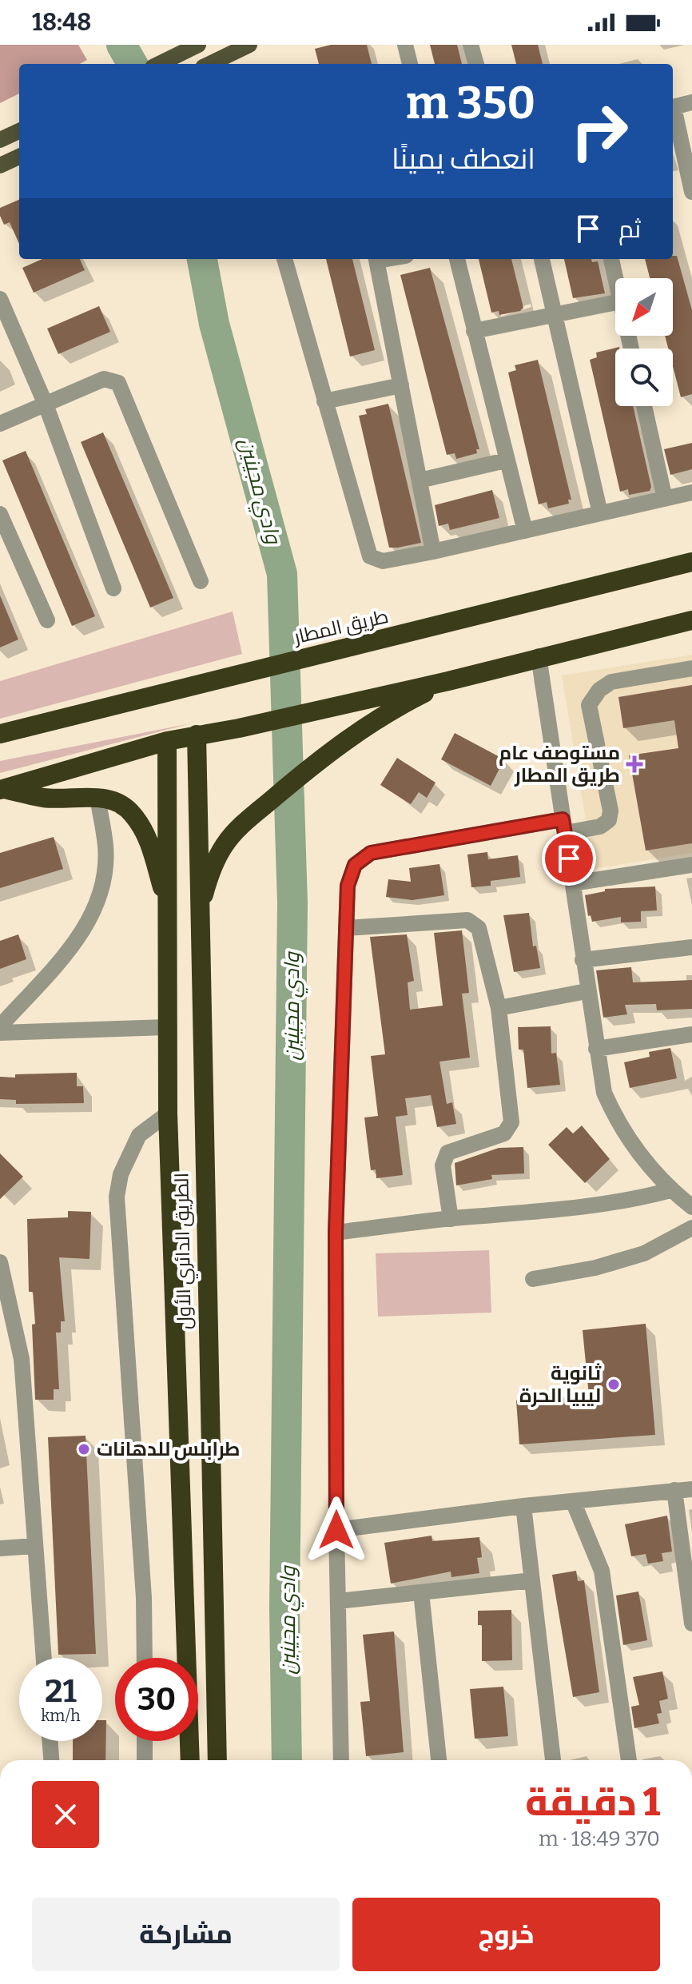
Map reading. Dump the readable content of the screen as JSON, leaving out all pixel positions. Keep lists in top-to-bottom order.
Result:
{
  "streets": {
    "highway": ["طريق المطار", "الطريق الدائري الأول"]
  },
  "water": ["وادي مجينين"],
  "places": {
    "health": ["مستوصف عام طريق المطار"],
    "other": ["ثانوية ليبيا الحرة", "طرابلس للدهانات"]
  },
  "north": "bottom left",
  "page": {
    "status": "18:48",
    "turn": ["350 m", "انعطف يمينًا"],
    "then": "ثم",
    "speed": "21 km/h",
    "limit": "30",
    "heading": ["1 دقيقة", "370 m · 18:49"],
    "buttons": ["خروج", "مشاركة"]
  }
}
